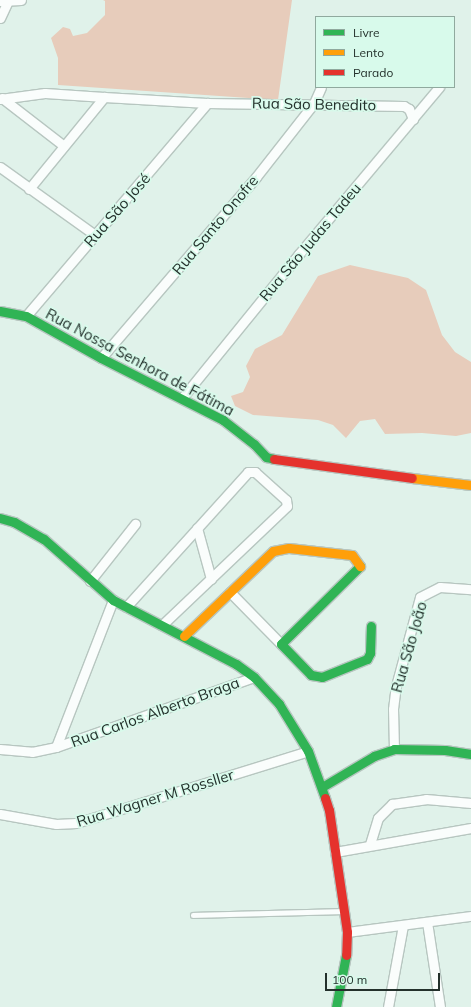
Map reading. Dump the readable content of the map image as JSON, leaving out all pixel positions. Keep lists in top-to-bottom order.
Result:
{
  "streets": {
    "street": [
      "Rua São Benedito",
      "Rua São José",
      "Rua Santo Onofre",
      "Rua São Judas Tadeu",
      "Rua Nossa Senhora de Fátima",
      "Rua São João",
      "Rua Carlos Alberto Braga",
      "Rua Wagner M Rossller"
    ]
  },
  "crossings": [
    ["Rua São Benedito", "Rua São José"],
    ["Rua São Benedito", "Rua Santo Onofre"],
    ["Rua São Benedito", "Rua São Judas Tadeu"],
    ["Rua São José", "Rua Nossa Senhora de Fátima"],
    ["Rua Santo Onofre", "Rua Nossa Senhora de Fátima"],
    ["Rua São Judas Tadeu", "Rua Nossa Senhora de Fátima"]
  ],
  "legend": ["Livre", "Lento", "Parado"],
  "scale_bar": "100 m"
}
